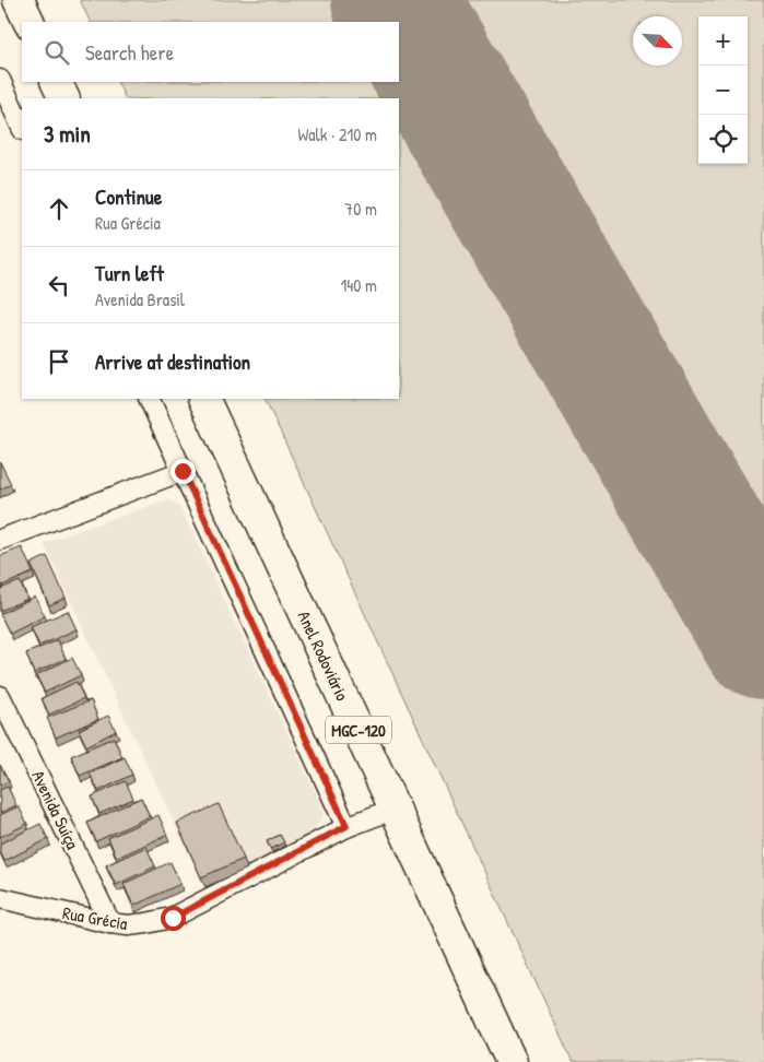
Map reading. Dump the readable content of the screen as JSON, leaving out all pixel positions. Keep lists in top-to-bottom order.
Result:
{
  "streets": {
    "main road": ["Anel Rodoviário", "MGC-120"],
    "street": ["Avenida Suíça", "Rua Grécia"]
  },
  "crossings": [
    ["Anel Rodoviário", "Rua Grécia"],
    ["Avenida Suíça", "Rua Grécia"]
  ],
  "north": "bottom right",
  "page": {
    "map_buttons": ["+", "−"],
    "search": "Search here",
    "heading": ["3 min", "Walk · 210 m"],
    "list": [
      ["Continue", "Rua Grécia", "70 m"],
      ["Turn left", "Avenida Brasil", "140 m"],
      "Arrive at destination"
    ]
  }
}
